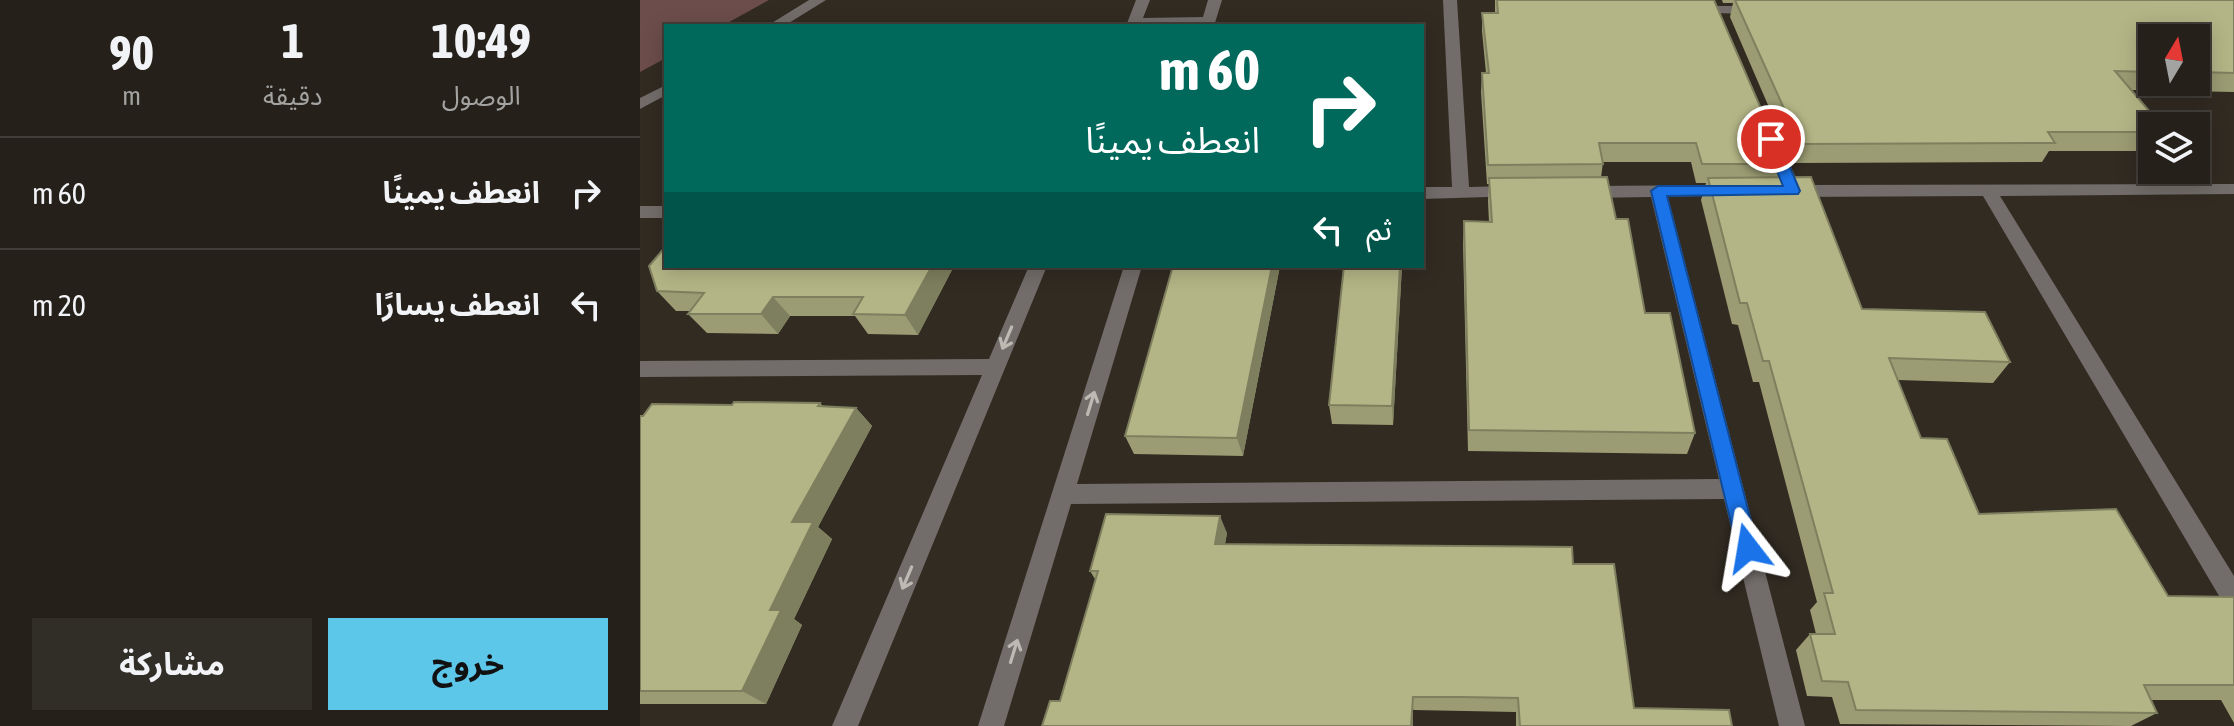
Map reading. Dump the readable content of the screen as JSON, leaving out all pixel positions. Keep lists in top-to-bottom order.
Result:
{
  "north": "top",
  "page": {
    "eta": [
      "10:49",
      "الوصول",
      "1",
      "دقيقة",
      "90",
      "m"
    ],
    "turn": ["60 m", "انعطف يمينًا"],
    "list": [
      {
        "name": "انعطف يمينًا",
        "value": "60 m"
      },
      {
        "name": "انعطف يسارًا",
        "value": "20 m"
      }
    ],
    "then": "ثم",
    "buttons": ["خروج", "مشاركة"]
  }
}
